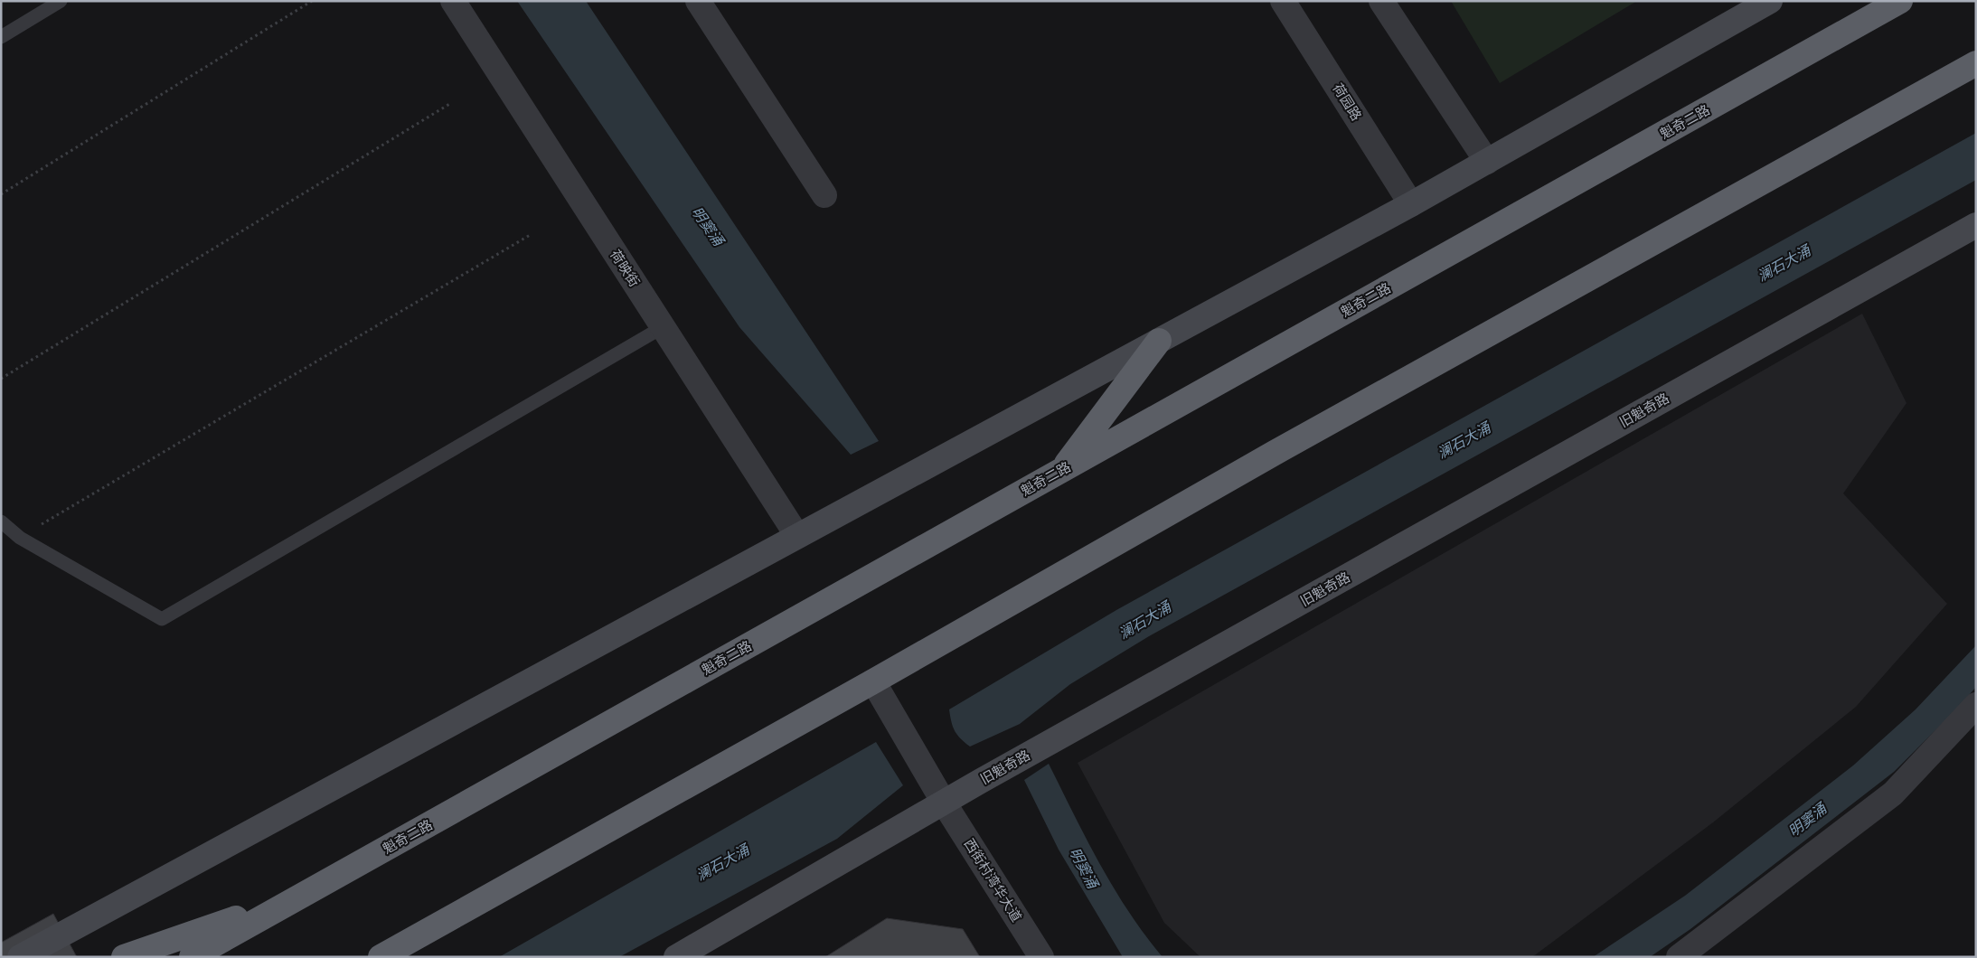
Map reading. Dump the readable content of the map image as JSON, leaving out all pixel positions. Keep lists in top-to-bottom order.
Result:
{
  "streets": {
    "highway": ["魁奇二路"],
    "main road": ["旧魁奇路"],
    "street": ["荷园路", "荷映街", "西街村湾华大道"]
  },
  "crossings": [
    ["旧魁奇路", "西街村湾华大道"]
  ],
  "water": ["明窦涌", "澜石大涌"]
}
